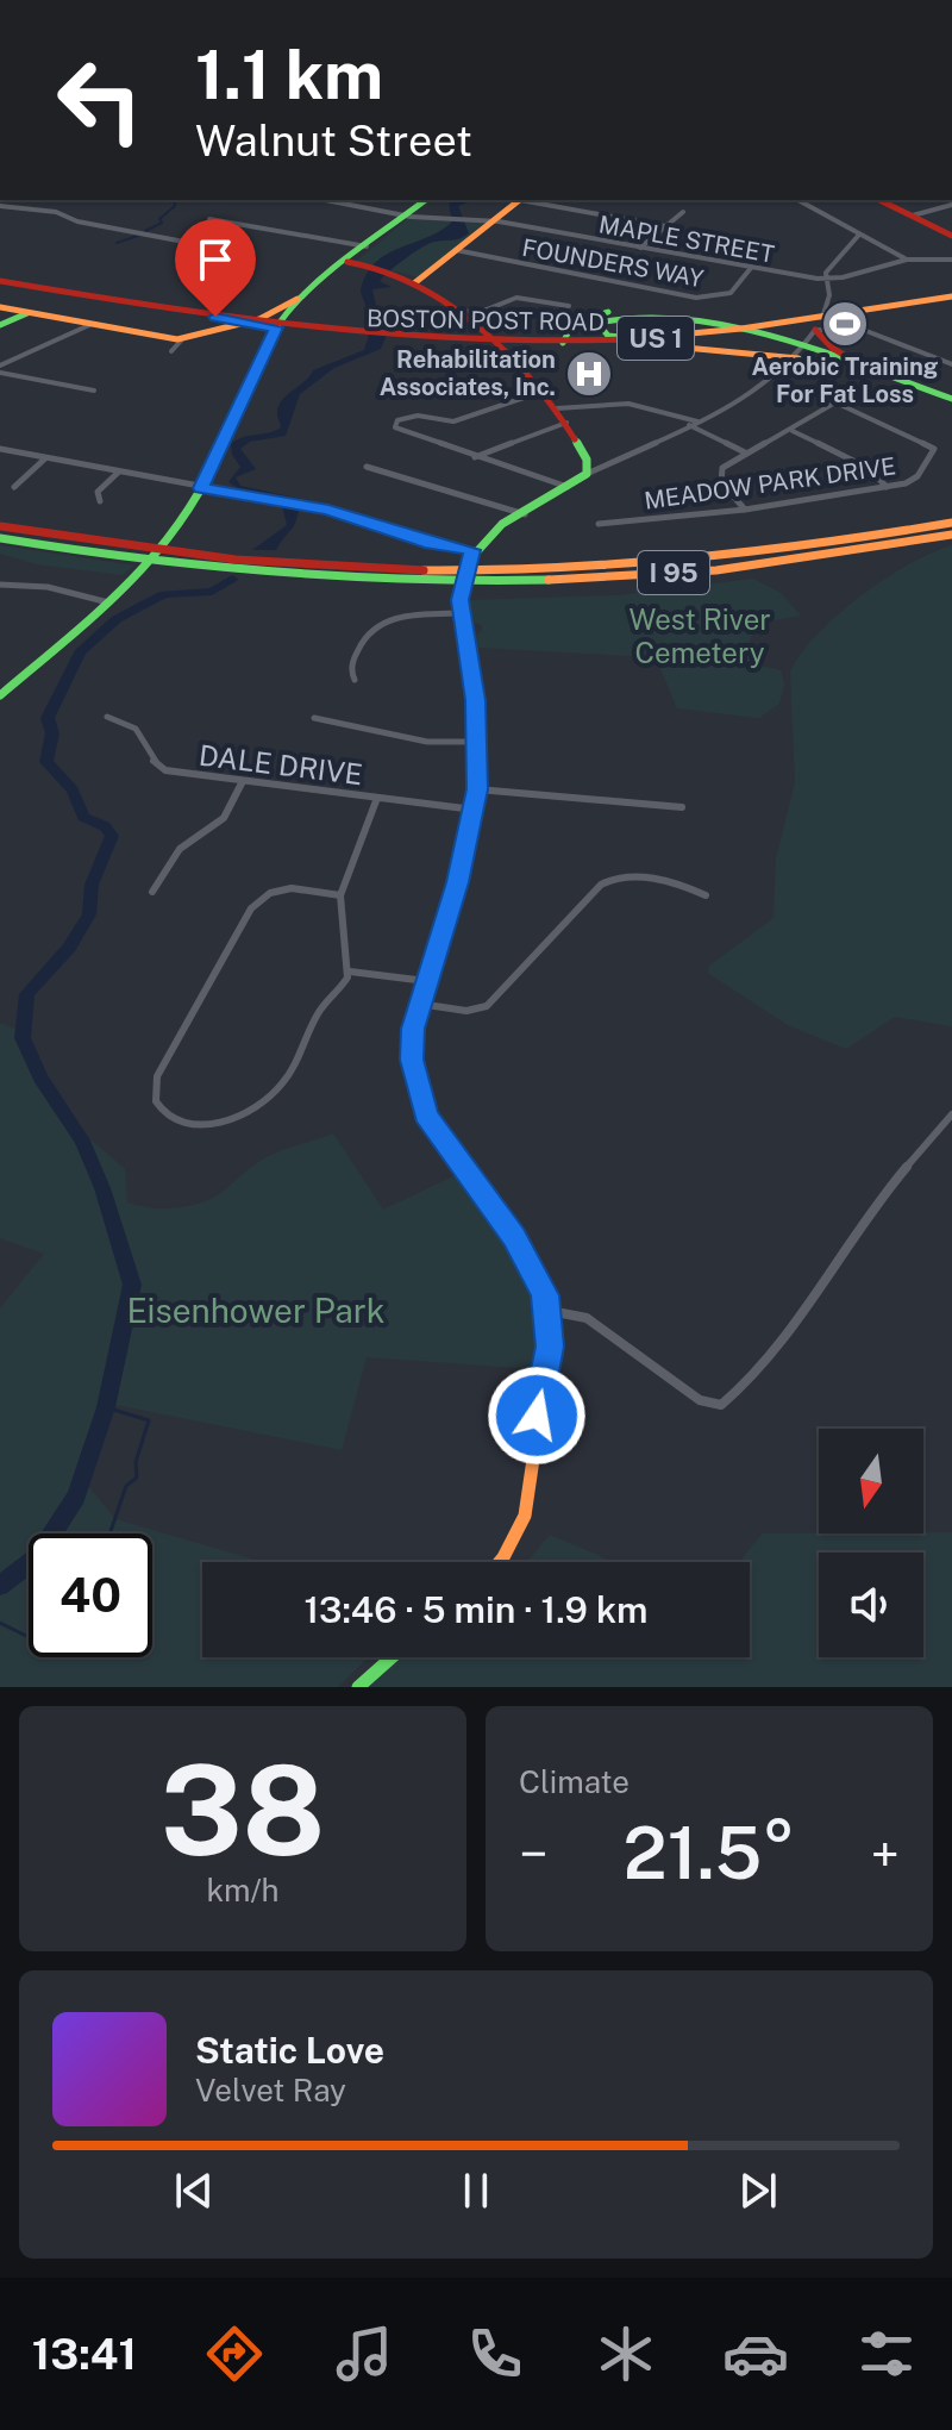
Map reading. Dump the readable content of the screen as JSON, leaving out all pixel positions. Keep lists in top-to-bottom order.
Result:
{
  "streets": {
    "main road": ["BOSTON POST ROAD", "US 1", "I 95"],
    "street": [
      "MAPLE STREET",
      "FOUNDERS WAY",
      "MEADOW PARK DRIVE",
      "DALE DRIVE"
    ]
  },
  "crossings": [
    ["MAPLE STREET", "FOUNDERS WAY"]
  ],
  "parks": ["West River Cemetery", "Eisenhower Park"],
  "places": {
    "sports": ["Aerobic Training For Fat Loss"],
    "hospital": ["Rehabilitation Associates, Inc."]
  },
  "north": "bottom",
  "page": {
    "turn": ["1.1 km", "Walnut Street"],
    "limit": "40",
    "trip": "13:46 · 5 min · 1.9 km",
    "tile": [
      ["38", "km/h"],
      "Climate"
    ],
    "heat": ["−", "21.5°", "+"],
    "song": ["Static Love", "Velvet Ray"],
    "tabs": "13:41"
  }
}
